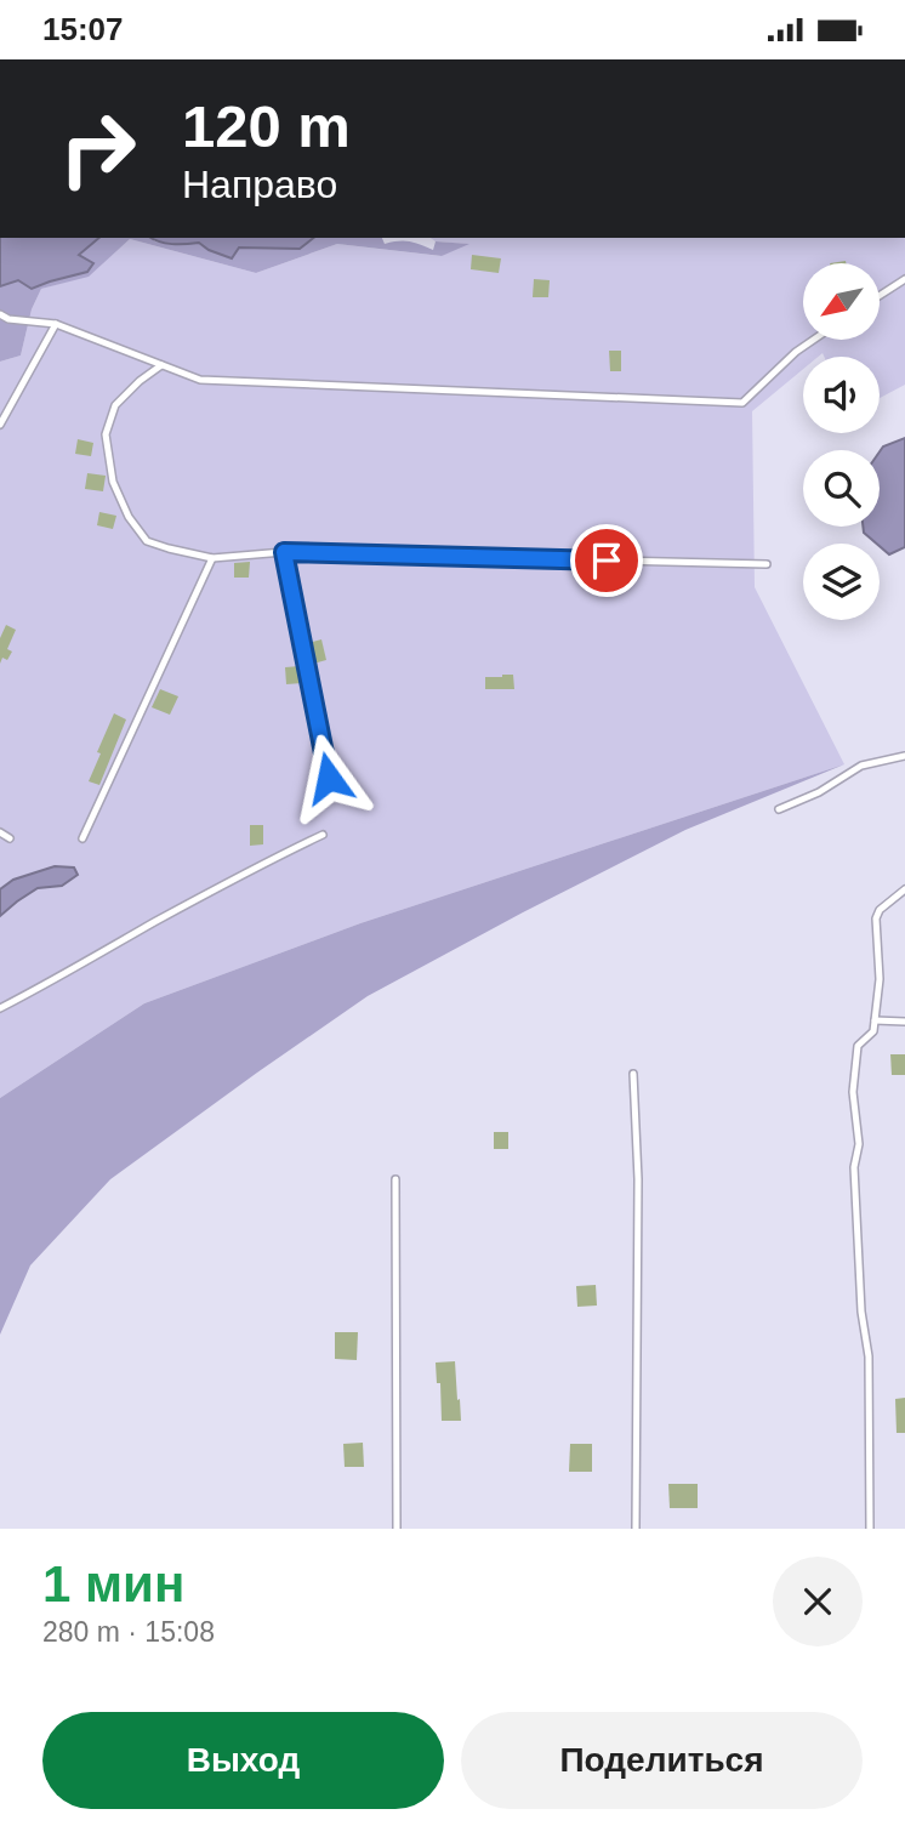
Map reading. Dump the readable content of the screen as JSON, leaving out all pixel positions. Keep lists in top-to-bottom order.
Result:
{
  "north": "bottom left",
  "page": {
    "status": "15:07",
    "turn": ["120 m", "Направо"],
    "heading": ["1 мин", "280 m · 15:08"],
    "buttons": ["Выход", "Поделиться"]
  }
}
